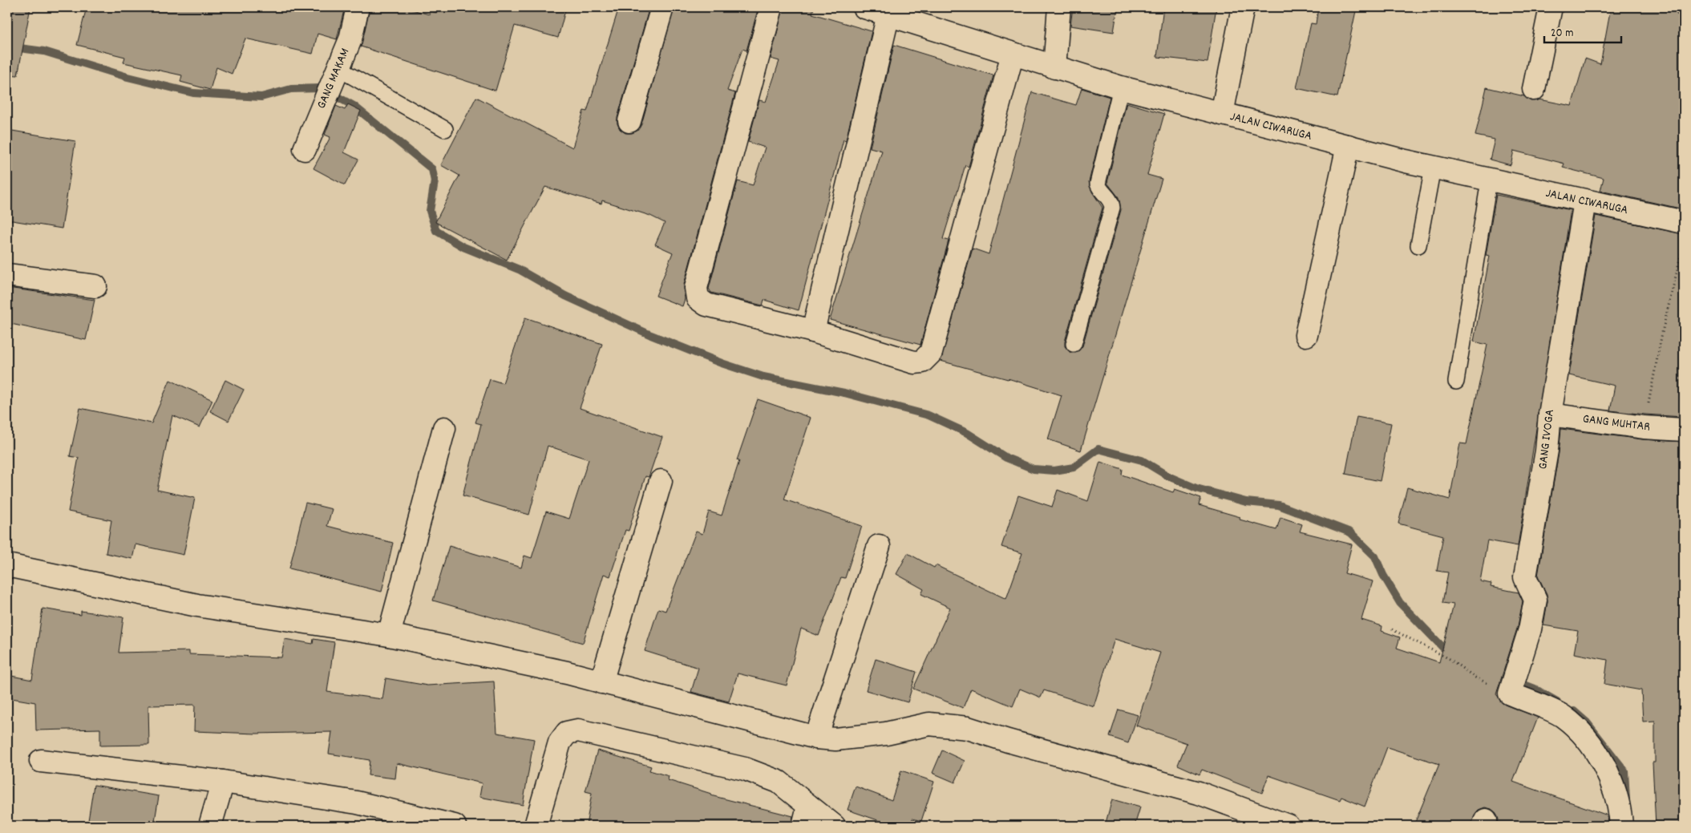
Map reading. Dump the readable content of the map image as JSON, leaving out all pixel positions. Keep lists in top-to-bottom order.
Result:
{
  "streets": {
    "street": [
      "GANG MAKAM",
      "JALAN CIWARUGA",
      "GANG MUHTAR",
      "GANG IVOGA"
    ]
  },
  "crossings": [
    ["JALAN CIWARUGA", "GANG IVOGA"],
    ["GANG MUHTAR", "GANG IVOGA"]
  ],
  "scale_bar": "20 m"
}
